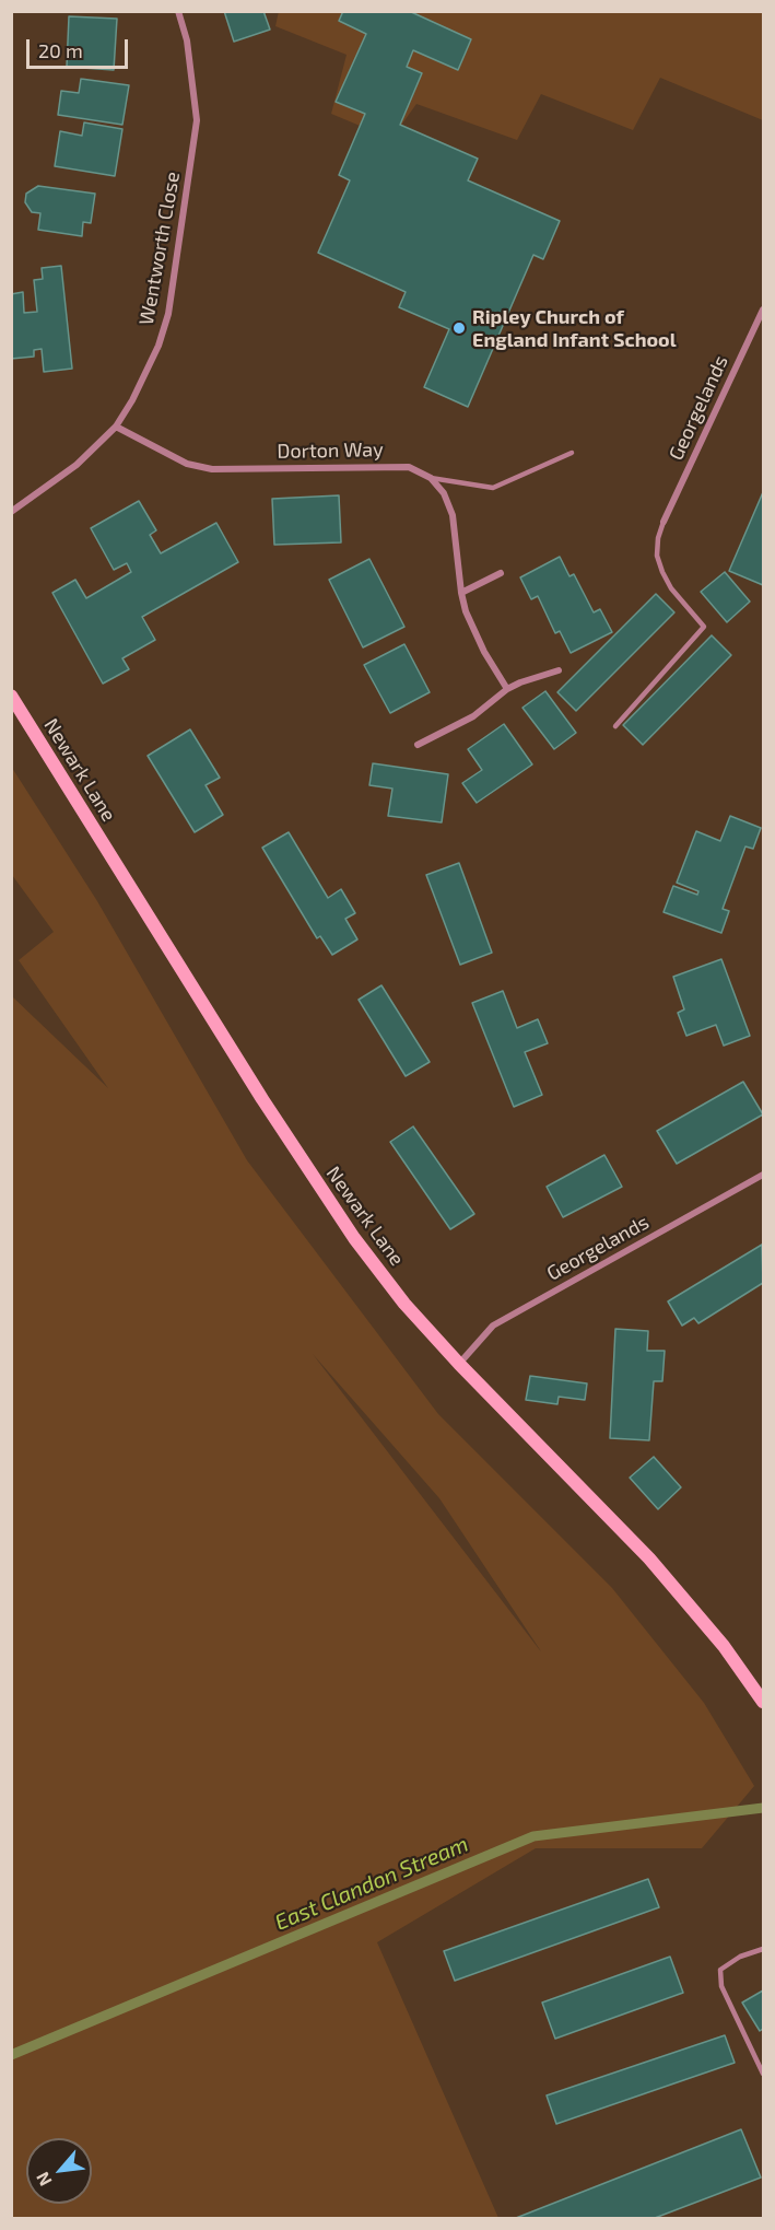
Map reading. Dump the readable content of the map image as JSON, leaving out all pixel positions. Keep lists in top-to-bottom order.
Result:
{
  "streets": {
    "main road": ["Newark Lane"],
    "street": ["Wentworth Close", "Georgelands", "Dorton Way"]
  },
  "crossings": [
    ["Wentworth Close", "Dorton Way"],
    ["Georgelands", "Newark Lane"]
  ],
  "water": ["East Clandon Stream"],
  "places": ["Ripley Church of England Infant School"],
  "scale_bar": "20 m",
  "north": "bottom left"
}
